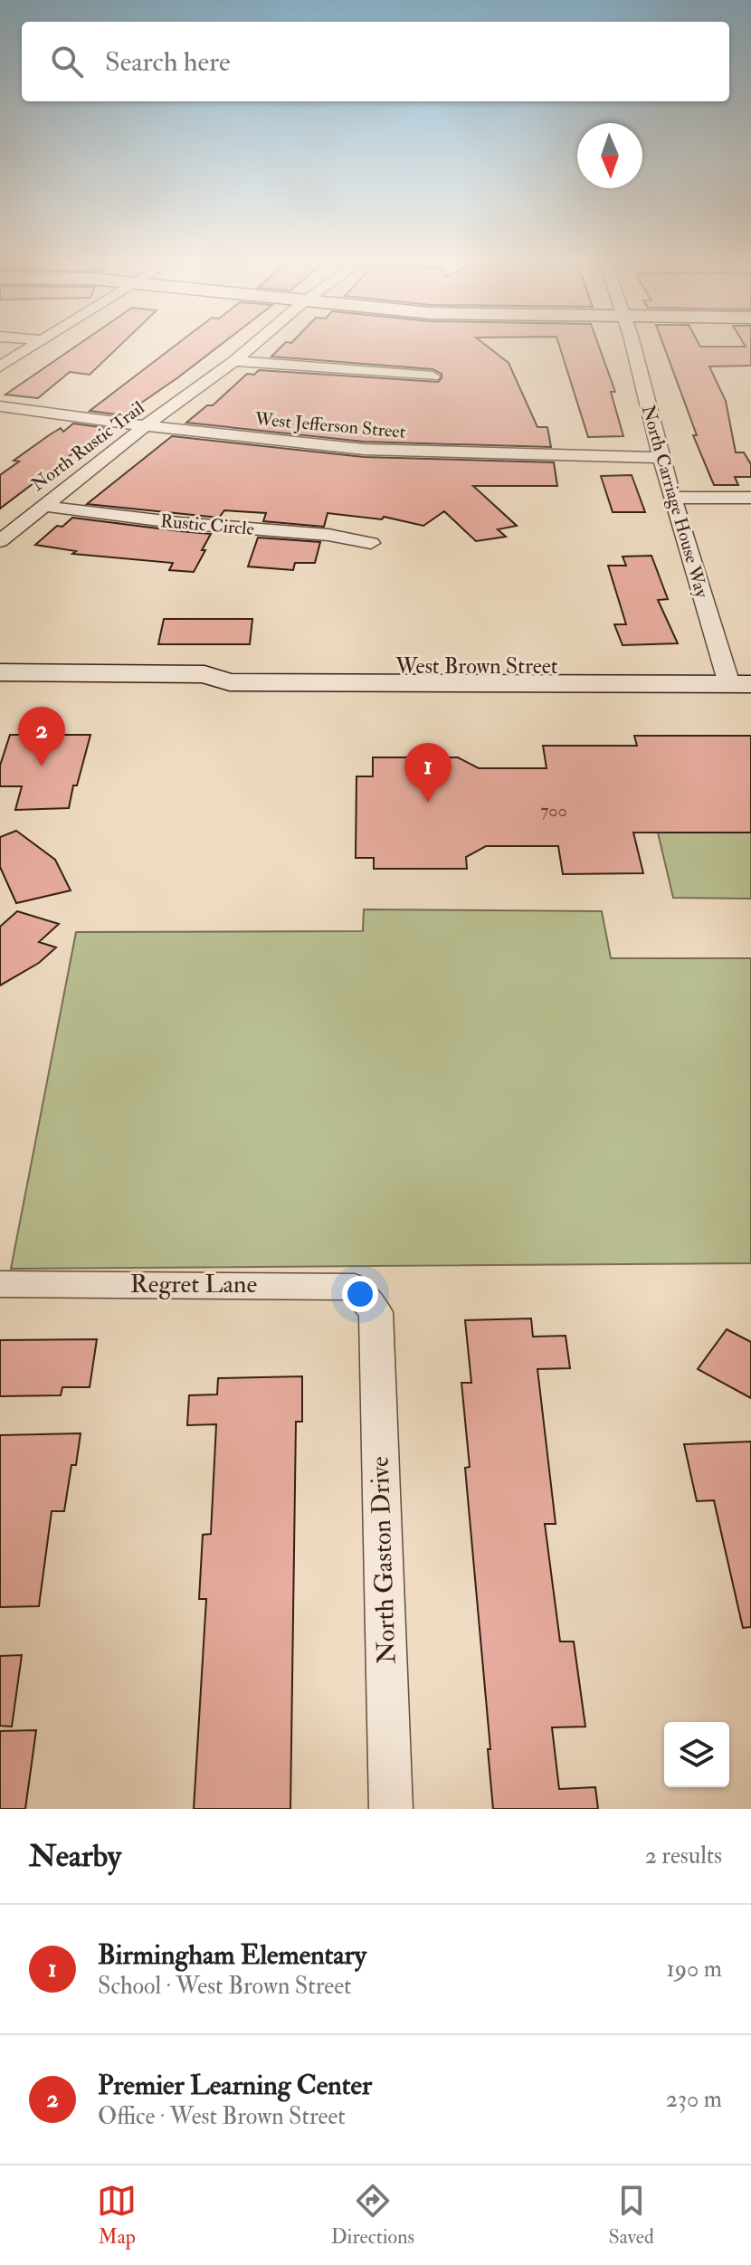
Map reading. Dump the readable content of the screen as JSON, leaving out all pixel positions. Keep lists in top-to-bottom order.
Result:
{
  "streets": {
    "street": [
      "West Jefferson Street",
      "North Rustic Trail",
      "North Carriage House Way",
      "Rustic Circle",
      "West Brown Street",
      "Regret Lane",
      "North Gaston Drive"
    ]
  },
  "crossings": [
    ["West Jefferson Street", "North Rustic Trail"],
    ["West Jefferson Street", "North Carriage House Way"],
    ["North Rustic Trail", "Rustic Circle"],
    ["North Carriage House Way", "West Brown Street"],
    ["Regret Lane", "North Gaston Drive"]
  ],
  "house_numbers": ["700"],
  "north": "bottom",
  "page": {
    "search": "Search here",
    "pins": ["2", "1"],
    "heading": ["Nearby", "2 results"],
    "list": [
      {
        "mark": "1",
        "name": "Birmingham Elementary",
        "note": "School · West Brown Street",
        "value": "190 m"
      },
      {
        "mark": "2",
        "name": "Premier Learning Center",
        "note": "Office · West Brown Street",
        "value": "230 m"
      }
    ],
    "nav": ["Map", "Directions", "Saved"]
  }
}
